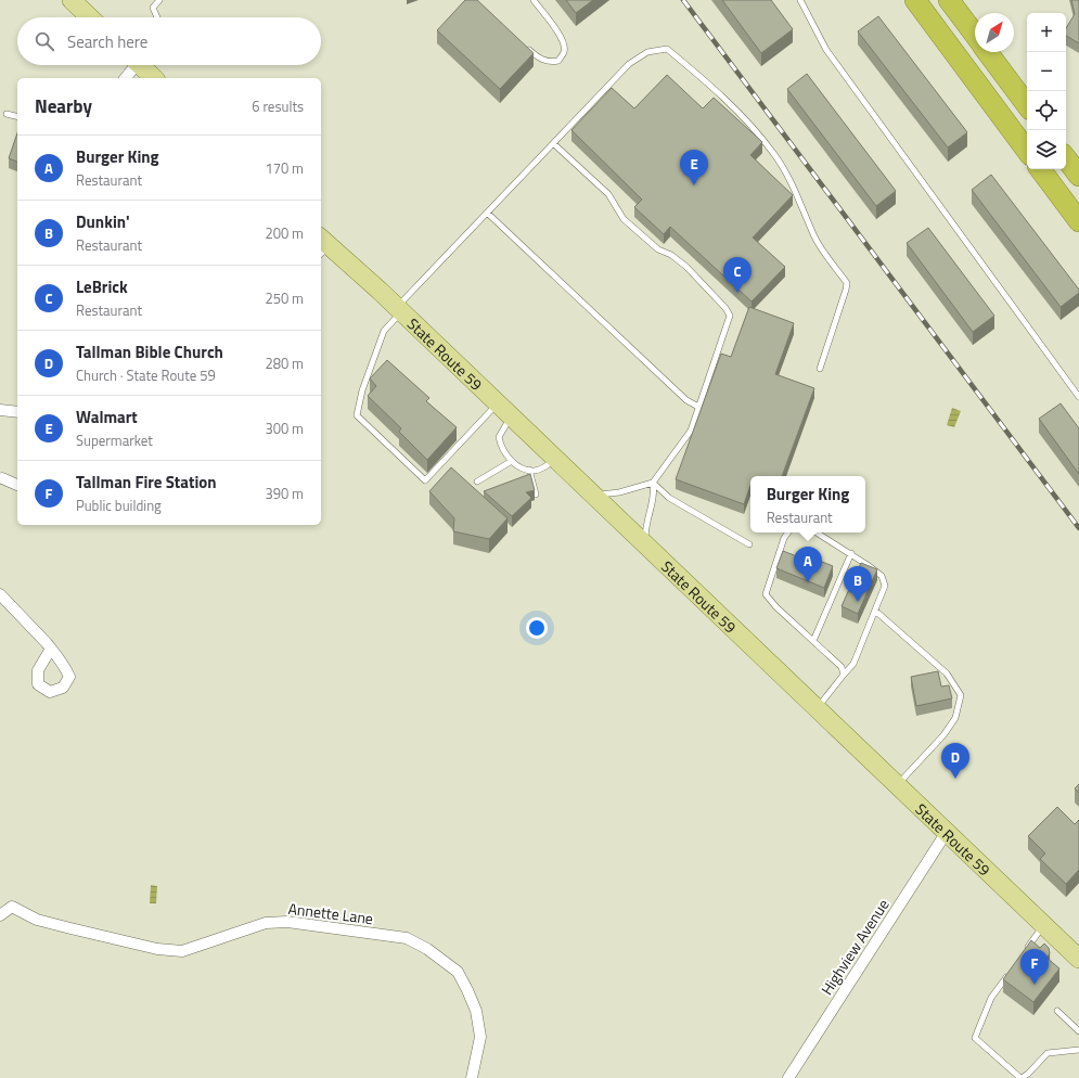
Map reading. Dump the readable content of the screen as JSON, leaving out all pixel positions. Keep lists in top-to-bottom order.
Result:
{
  "streets": {
    "main road": ["State Route 59"],
    "street": ["Annette Lane", "Highview Avenue"]
  },
  "crossings": [
    ["State Route 59", "Highview Avenue"]
  ],
  "north": "top right",
  "page": {
    "map_buttons": ["+", "−"],
    "search": "Search here",
    "heading": ["Nearby", "6 results"],
    "list": [
      {
        "mark": "A",
        "name": "Burger King",
        "note": "Restaurant",
        "value": "170 m"
      },
      {
        "mark": "B",
        "name": "Dunkin'",
        "note": "Restaurant",
        "value": "200 m"
      },
      {
        "mark": "C",
        "name": "LeBrick",
        "note": "Restaurant",
        "value": "250 m"
      },
      {
        "mark": "D",
        "name": "Tallman Bible Church",
        "note": "Church · State Route 59",
        "value": "280 m"
      },
      {
        "mark": "E",
        "name": "Walmart",
        "note": "Supermarket",
        "value": "300 m"
      },
      {
        "mark": "F",
        "name": "Tallman Fire Station",
        "note": "Public building",
        "value": "390 m"
      }
    ],
    "pins": [
      "E",
      "C",
      "A",
      "B",
      "D",
      "F"
    ],
    "popup": ["Burger King", "Restaurant"]
  }
}
